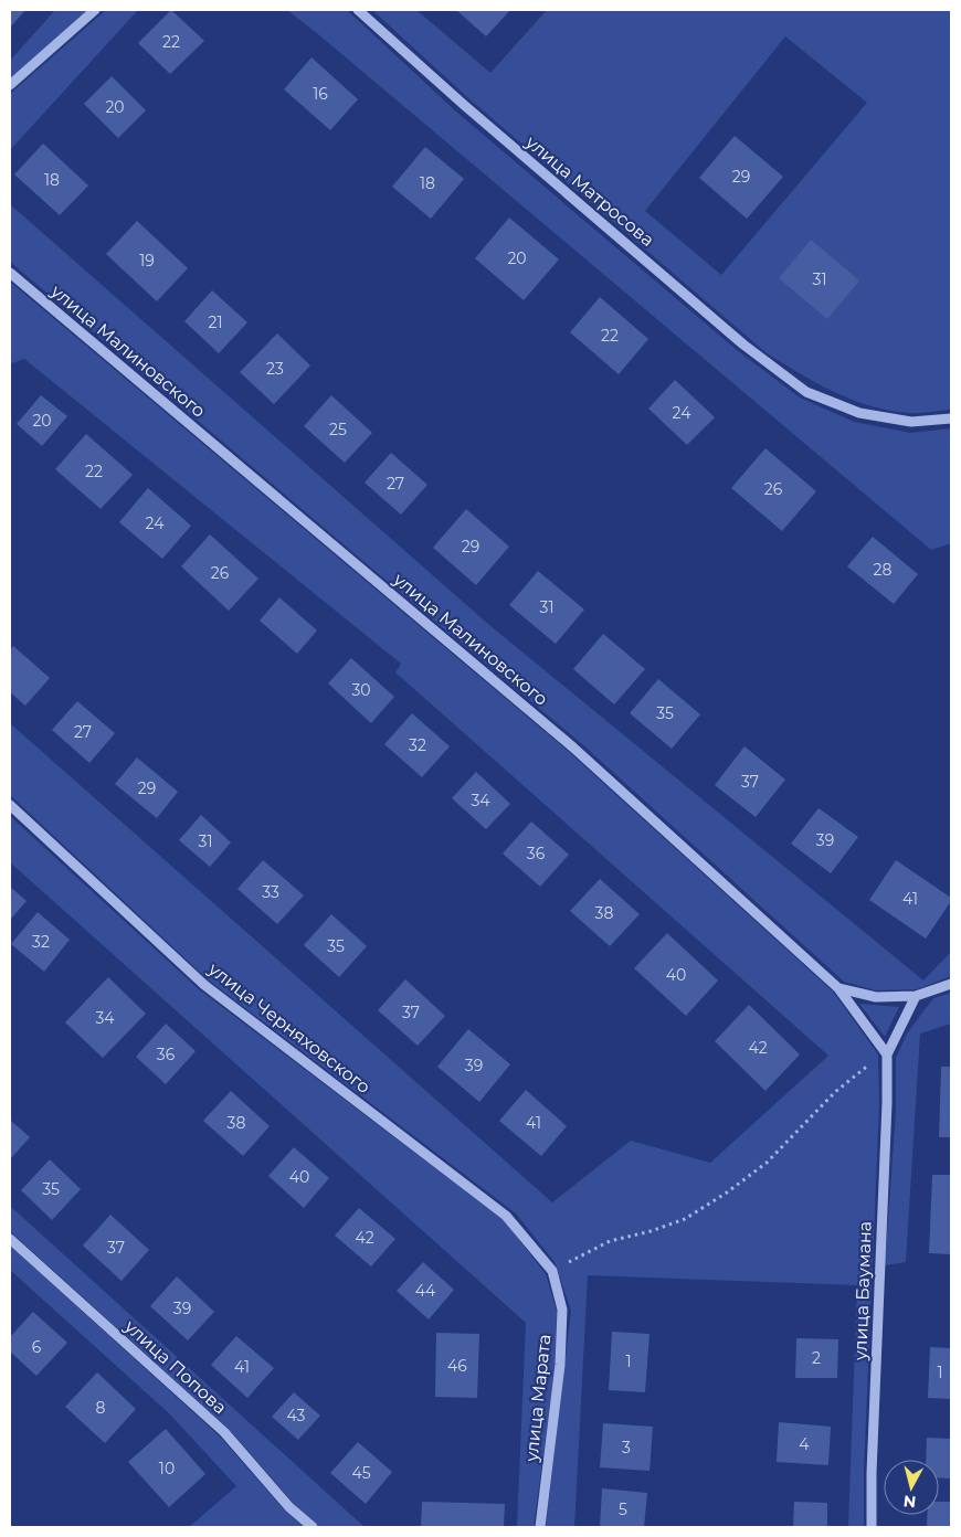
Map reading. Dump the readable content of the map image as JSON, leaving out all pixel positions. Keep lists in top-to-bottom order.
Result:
{
  "streets": {
    "street": [
      "улица Матросова",
      "улица Малиновского",
      "улица Черняховского",
      "улица Баумана",
      "улица Попова",
      "улица Марата"
    ]
  },
  "crossings": [
    ["улица Малиновского", "улица Баумана"],
    ["улица Черняховского", "улица Марата"]
  ],
  "house_numbers": [
    "22",
    "16",
    "20",
    "29",
    "18",
    "18",
    "20",
    "19",
    "31",
    "21",
    "22",
    "23",
    "24",
    "20",
    "25",
    "22",
    "27",
    "26",
    "24",
    "29",
    "28",
    "26",
    "31",
    "30",
    "35",
    "27",
    "32",
    "37",
    "29",
    "34",
    "39",
    "31",
    "36",
    "33",
    "41",
    "38",
    "32",
    "35",
    "40",
    "37",
    "34",
    "42",
    "36",
    "39",
    "38",
    "41",
    "40",
    "35",
    "42",
    "37",
    "44",
    "39",
    "6",
    "2",
    "1",
    "46",
    "41",
    "1",
    "8",
    "43",
    "4",
    "3",
    "10",
    "45",
    "5"
  ],
  "north": "bottom"
}
